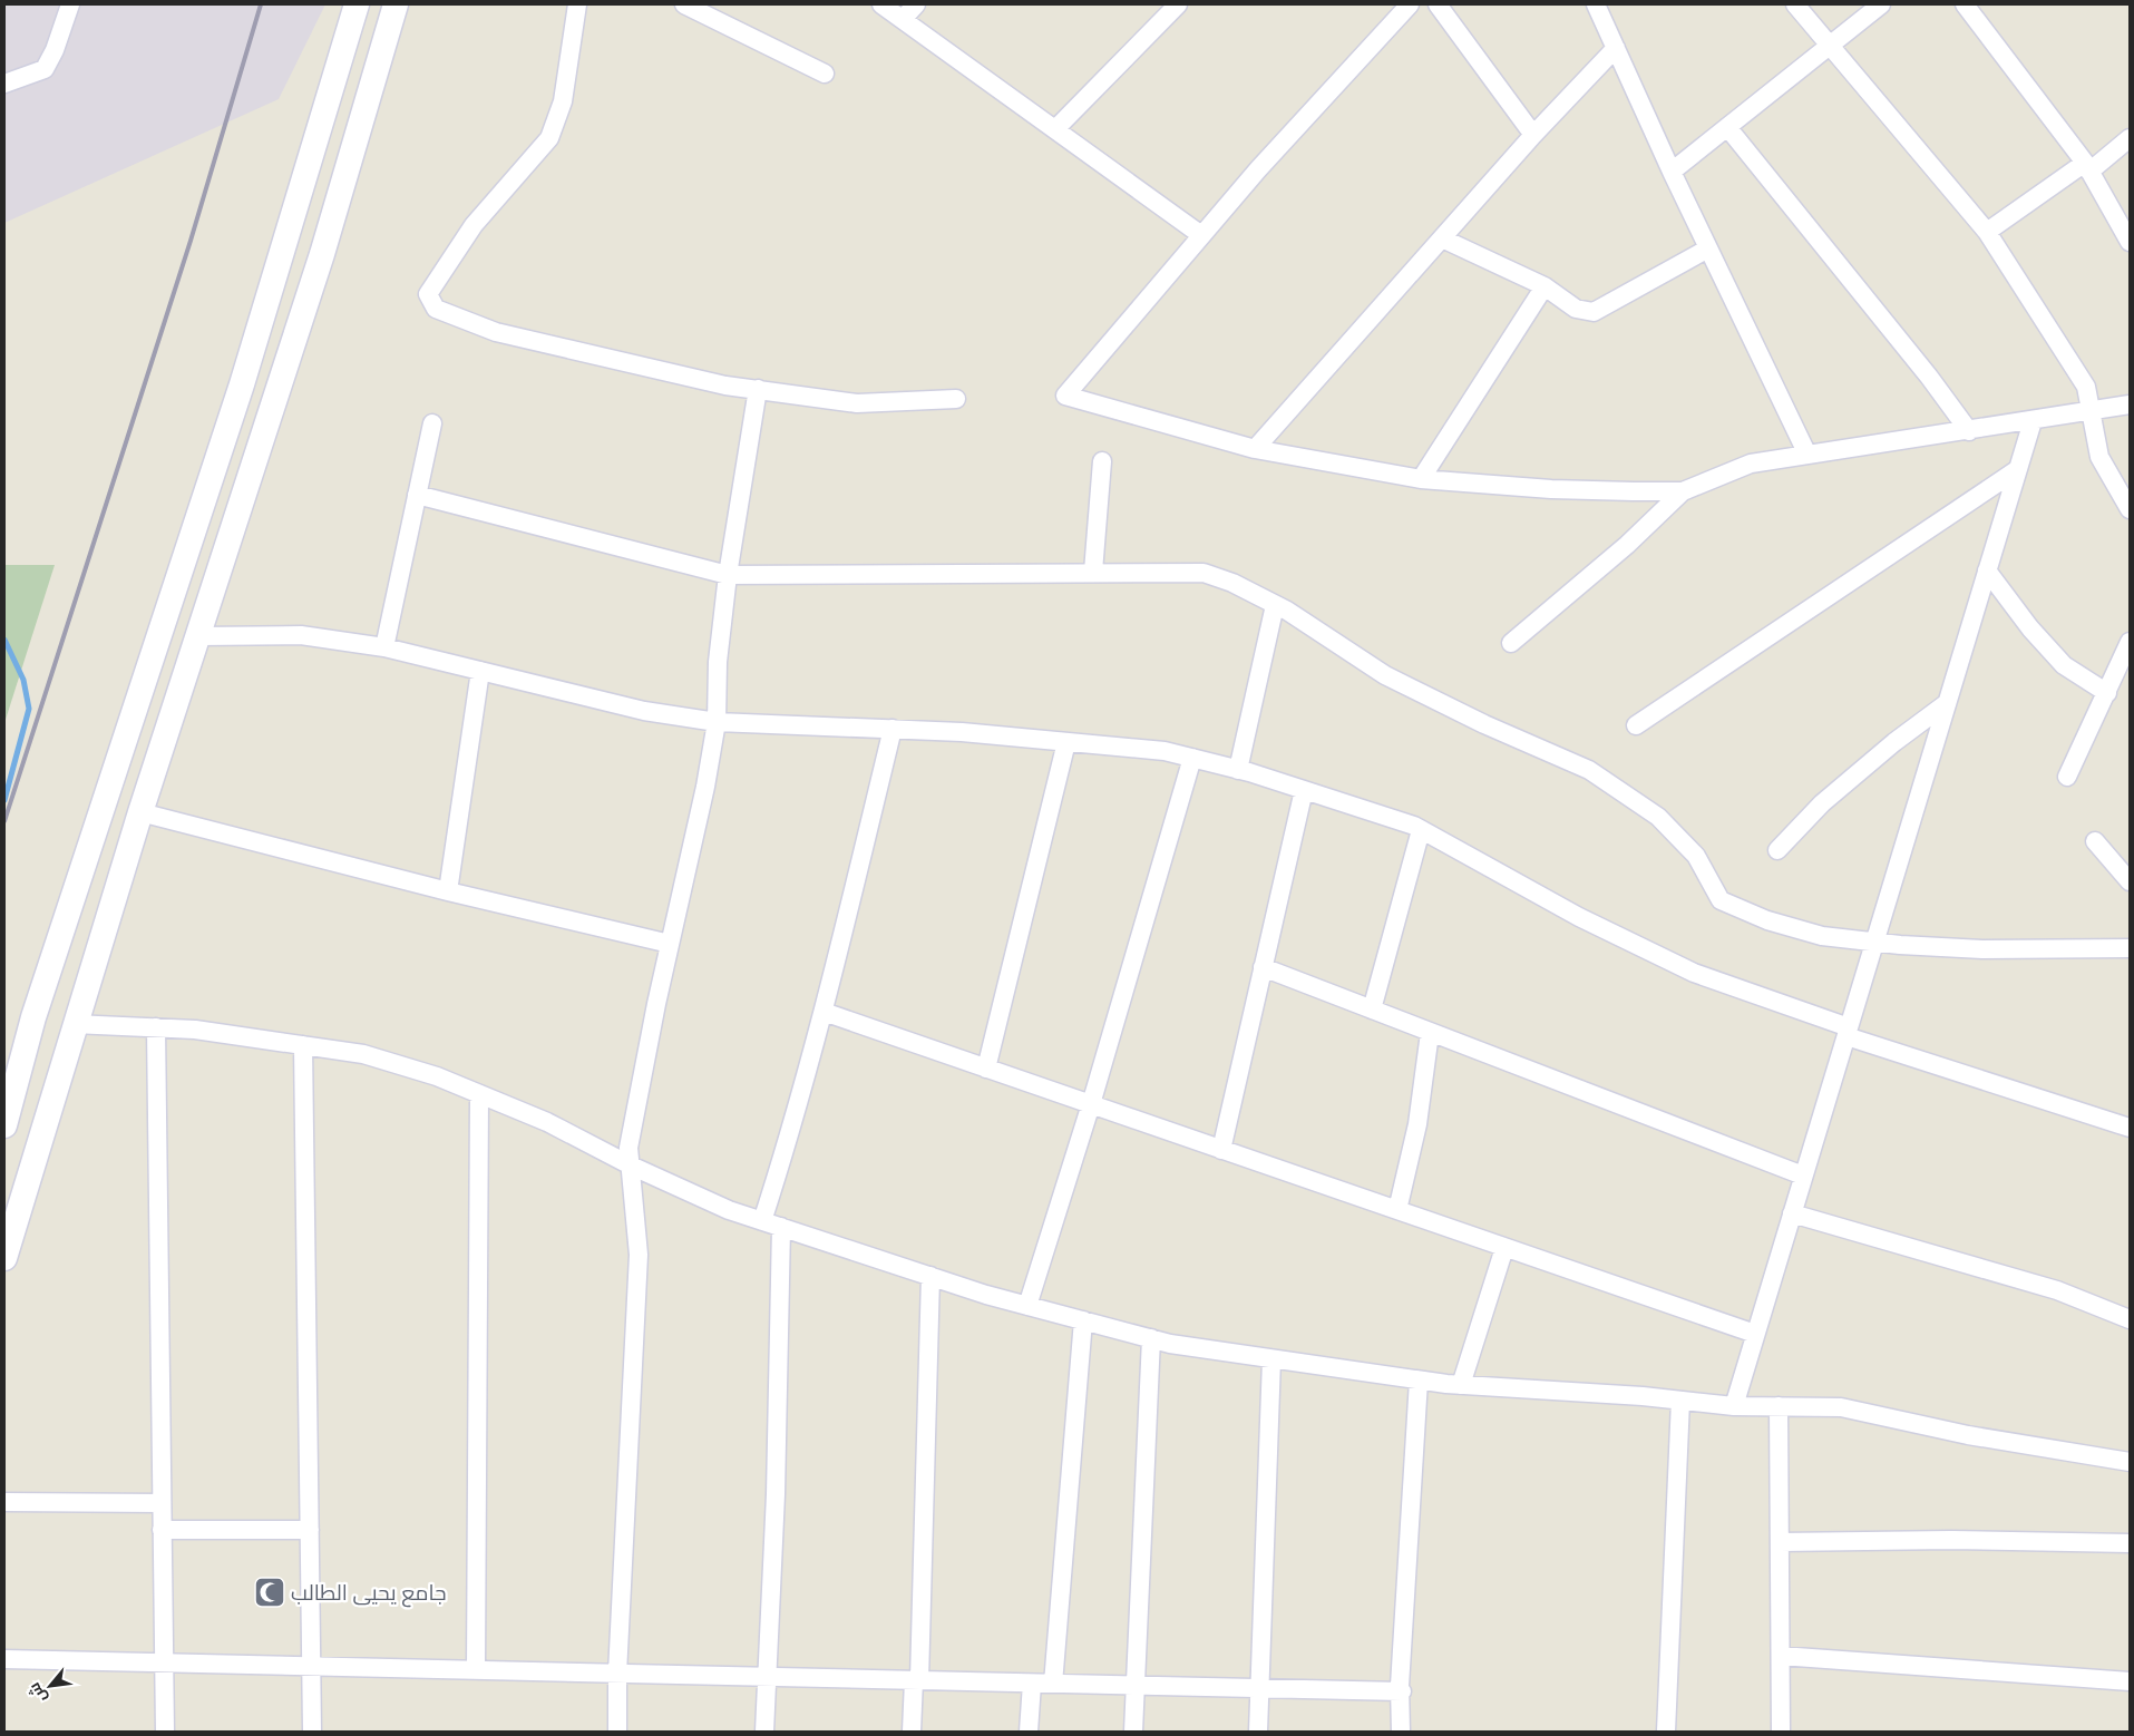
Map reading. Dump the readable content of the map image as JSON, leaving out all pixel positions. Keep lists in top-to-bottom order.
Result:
{
  "places": {
    "mosque": ["جامع يحيى الطالب"]
  },
  "north": "bottom left"
}
